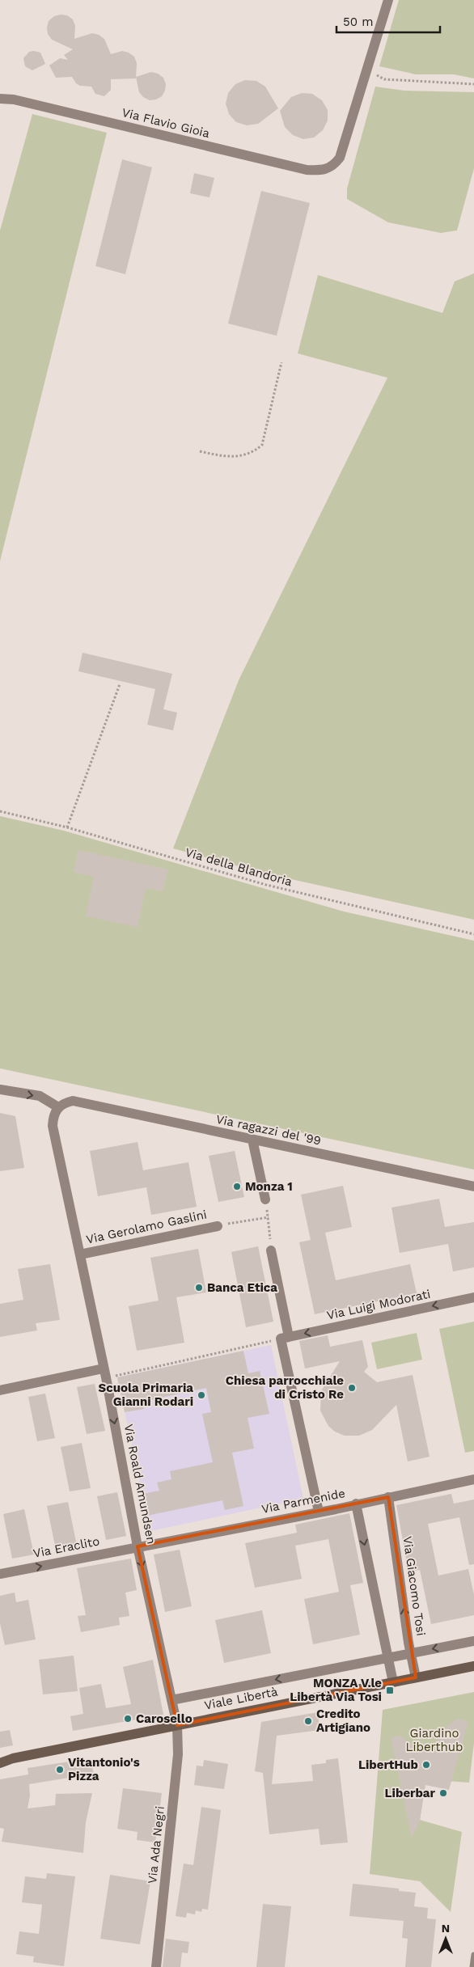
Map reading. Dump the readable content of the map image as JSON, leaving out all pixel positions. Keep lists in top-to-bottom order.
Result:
{
  "streets": {
    "main road": ["Viale Libertà"],
    "street": [
      "Via Flavio Gioia",
      "Via ragazzi del '99",
      "Via Gerolamo Gaslini",
      "Via Luigi Modorati",
      "Via Roald Amundsen",
      "Via Parmenide",
      "Via Eraclito",
      "Via Giacomo Tosi",
      "Via Ada Negri"
    ],
    "path": ["Via della Blandoria"]
  },
  "crossings": [
    ["Via ragazzi del '99", "Via Roald Amundsen"],
    ["Via Gerolamo Gaslini", "Via Roald Amundsen"],
    ["Via Roald Amundsen", "Via Parmenide"],
    ["Via Roald Amundsen", "Via Eraclito"],
    ["Via Roald Amundsen", "Viale Libertà"],
    ["Via Roald Amundsen", "Via Ada Negri"],
    ["Via Parmenide", "Via Eraclito"],
    ["Via Parmenide", "Via Giacomo Tosi"],
    ["Via Giacomo Tosi", "Viale Libertà"],
    ["Viale Libertà", "Via Ada Negri"]
  ],
  "one_way": [
    "Via Luigi Modorati",
    "Via Roald Amundsen",
    "Via Eraclito",
    "Viale Libertà"
  ],
  "parks": ["Giardino Liberthub"],
  "places": {
    "other": [
      "Monza 1",
      "Banca Etica",
      "Chiesa parrocchiale di Cristo Re",
      "Scuola Primaria Gianni Rodari",
      "Carosello",
      "Credito Artigiano",
      "LibertHub",
      "Vitantonio's Pizza",
      "Liberbar"
    ],
    "transit": ["MONZA V.le Libertà Via Tosi"]
  },
  "scale_bar": "50 m",
  "north": "top"
}
